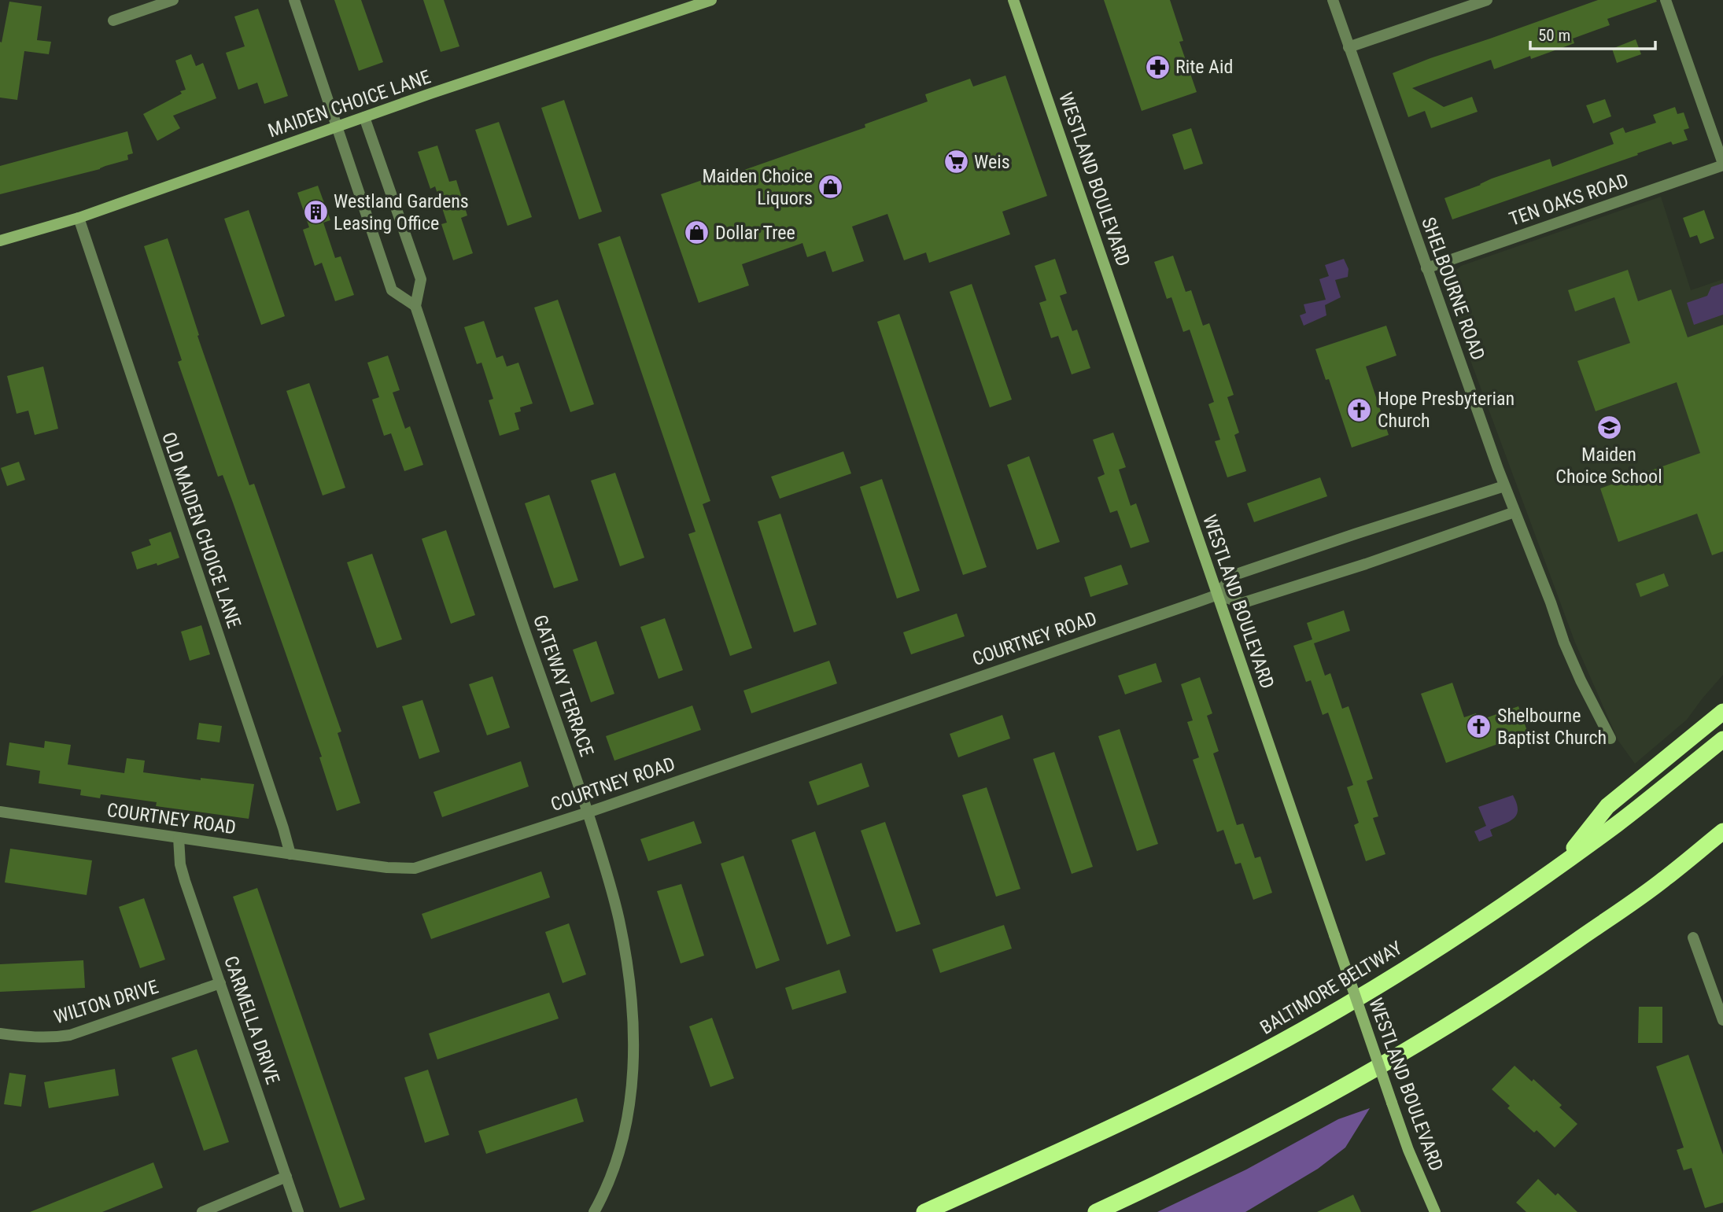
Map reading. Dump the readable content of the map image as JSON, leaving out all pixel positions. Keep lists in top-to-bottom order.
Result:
{
  "streets": {
    "highway": ["BALTIMORE BELTWAY"],
    "street": [
      "MAIDEN CHOICE LANE",
      "WESTLAND BOULEVARD",
      "TEN OAKS ROAD",
      "SHELBOURNE ROAD",
      "OLD MAIDEN CHOICE LANE",
      "COURTNEY ROAD",
      "GATEWAY TERRACE",
      "WILTON DRIVE",
      "CARMELLA DRIVE"
    ]
  },
  "crossings": [
    ["MAIDEN CHOICE LANE", "OLD MAIDEN CHOICE LANE"],
    ["WESTLAND BOULEVARD", "COURTNEY ROAD"],
    ["TEN OAKS ROAD", "SHELBOURNE ROAD"],
    ["SHELBOURNE ROAD", "COURTNEY ROAD"],
    ["OLD MAIDEN CHOICE LANE", "COURTNEY ROAD"],
    ["COURTNEY ROAD", "GATEWAY TERRACE"],
    ["COURTNEY ROAD", "CARMELLA DRIVE"],
    ["WILTON DRIVE", "CARMELLA DRIVE"]
  ],
  "places": {
    "pharmacy": ["Rite Aid"],
    "supermarket": ["Weis"],
    "shop": ["Maiden Choice Liquors", "Dollar Tree"],
    "building": ["Westland Gardens Leasing Office"],
    "church": ["Hope Presbyterian Church", "Shelbourne Baptist Church"],
    "school or university": ["Maiden Choice School"]
  },
  "scale_bar": "50 m"
}
